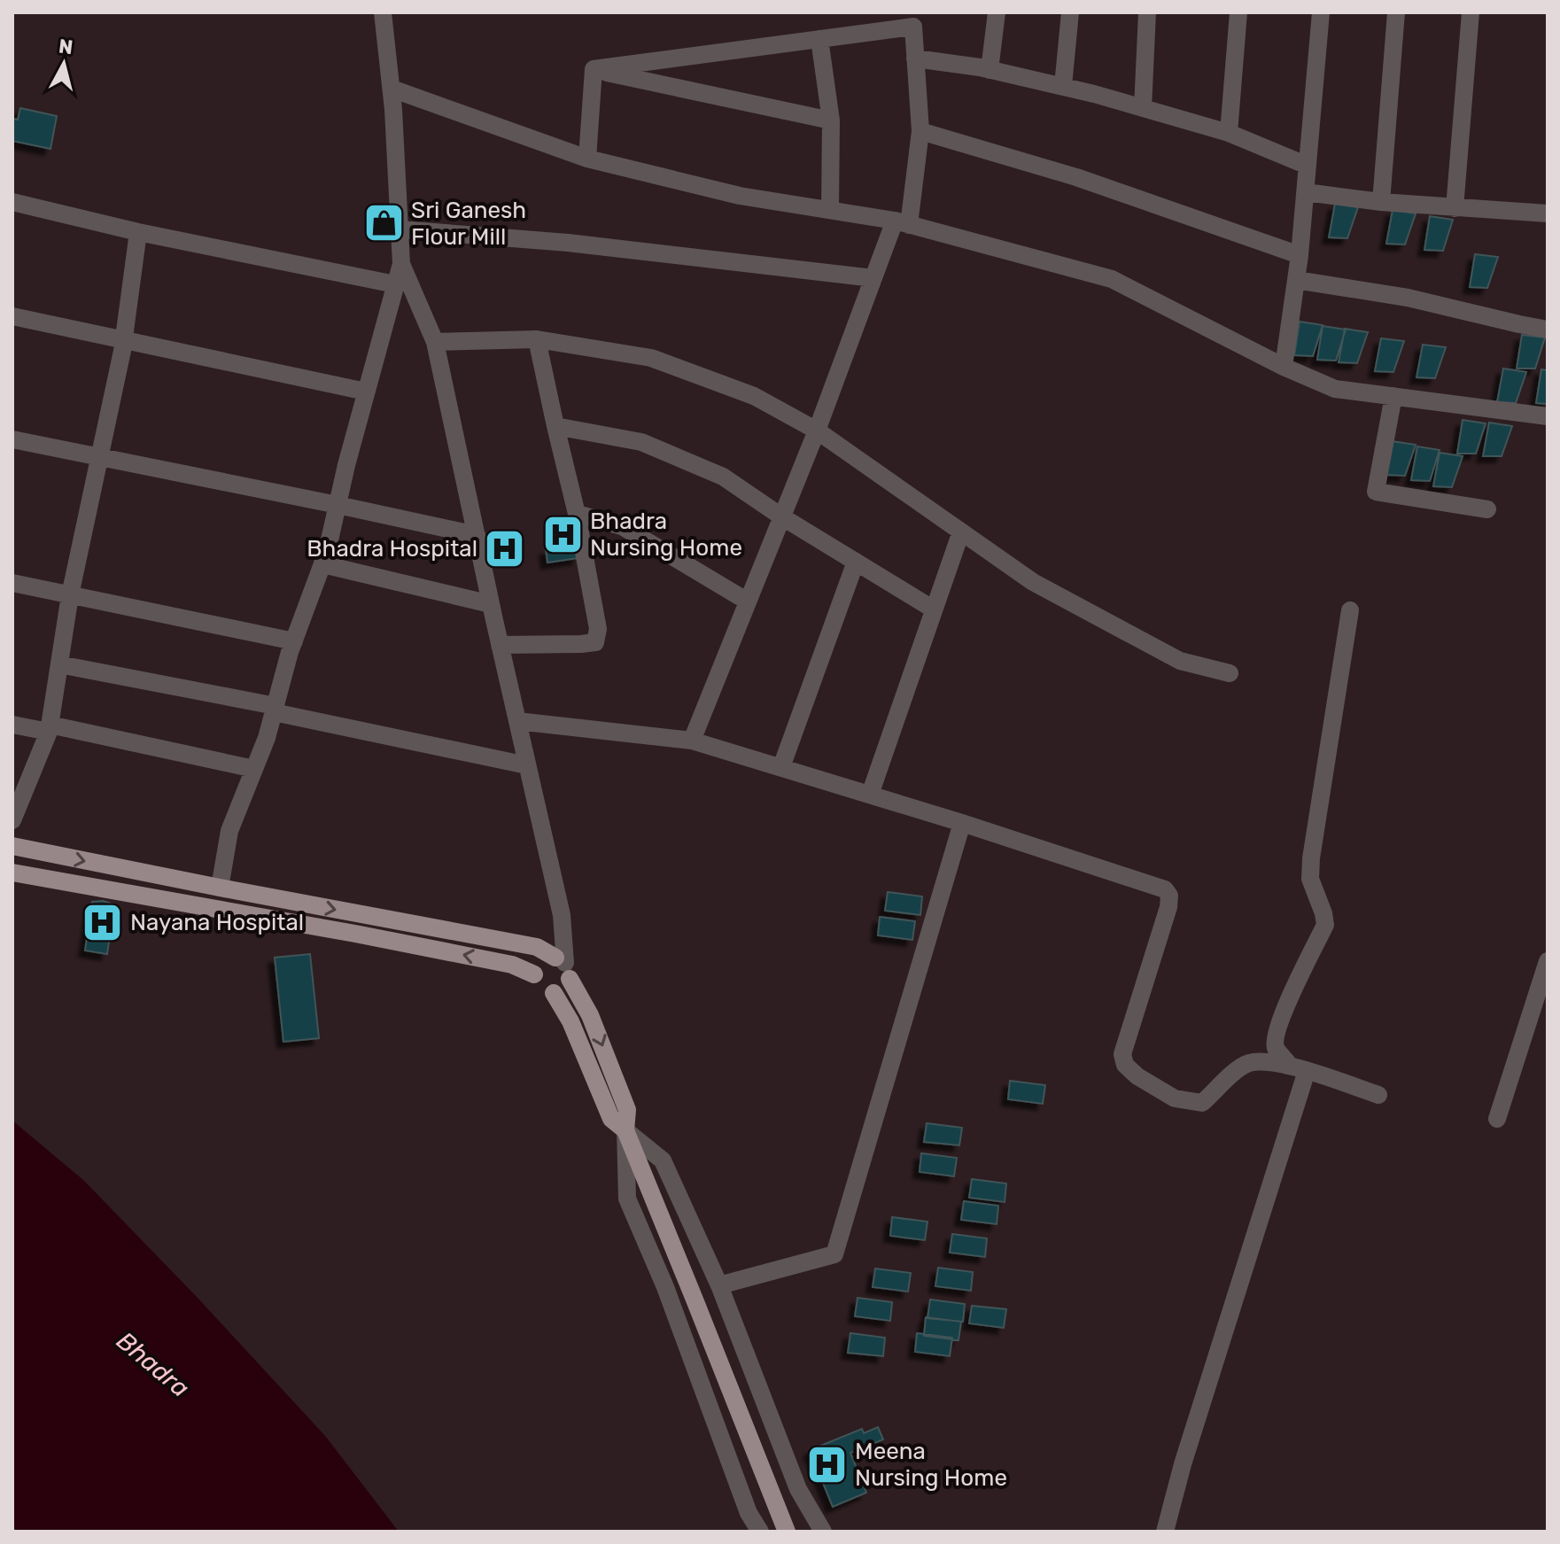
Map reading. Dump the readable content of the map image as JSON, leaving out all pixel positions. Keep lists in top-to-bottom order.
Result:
{
  "water": ["Bhadra"],
  "places": {
    "shop": ["Sri Ganesh Flour Mill"],
    "hospital": [
      "Bhadra Nursing Home",
      "Bhadra Hospital",
      "Nayana Hospital",
      "Meena Nursing Home"
    ]
  },
  "north": "top"
}
